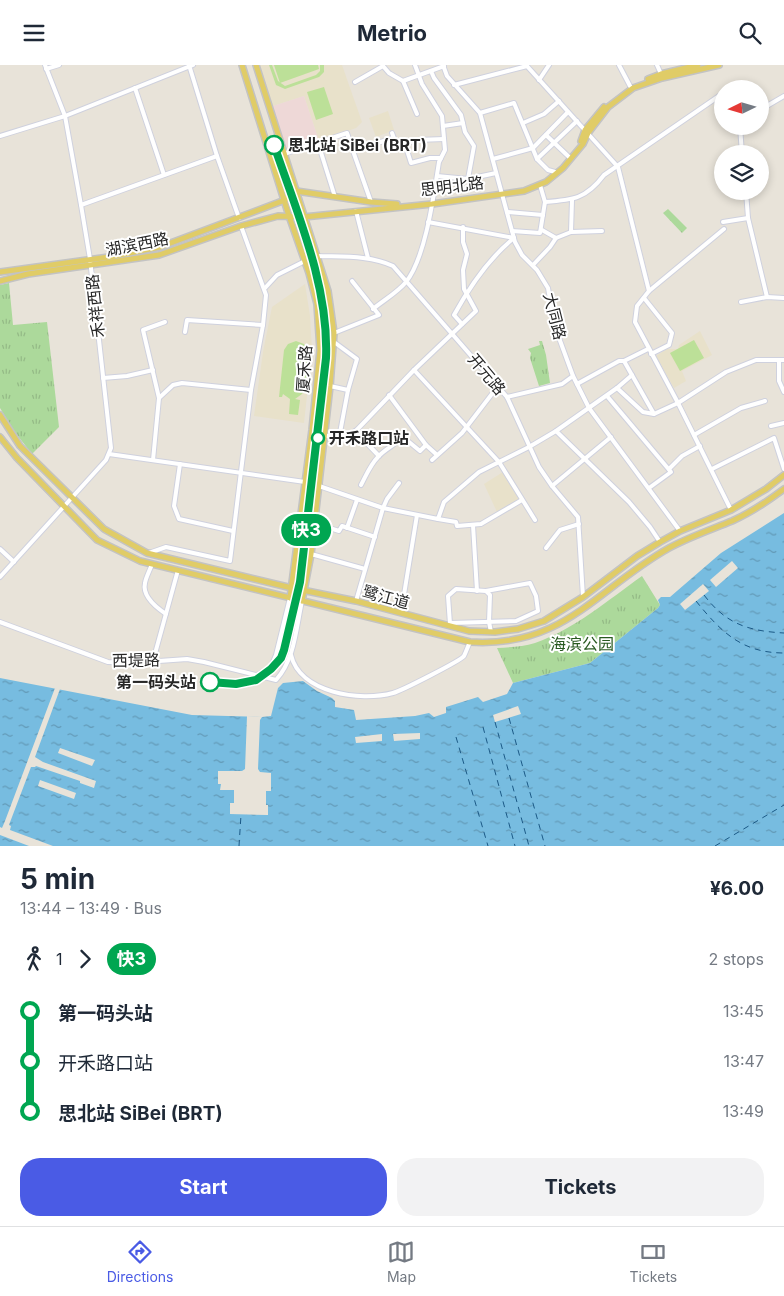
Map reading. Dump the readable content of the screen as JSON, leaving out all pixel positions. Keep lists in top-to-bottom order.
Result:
{
  "streets": {
    "main road": [
      "思明北路",
      "湖滨西路",
      "厦禾路",
      "鹭江道"
    ],
    "street": [
      "禾祥西路",
      "大同路",
      "开元路",
      "西堤路"
    ]
  },
  "crossings": [
    ["思明北路", "湖滨西路"],
    ["思明北路", "大同路"],
    ["思明北路", "厦禾路"],
    ["湖滨西路", "禾祥西路"],
    ["湖滨西路", "厦禾路"],
    ["大同路", "鹭江道"],
    ["厦禾路", "开元路"],
    ["厦禾路", "鹭江道"],
    ["厦禾路", "西堤路"],
    ["开元路", "鹭江道"]
  ],
  "parks": ["海滨公园"],
  "places": ["思北站 SiBei (BRT)", "开禾路口站", "第一码头站"],
  "lines": ["bus line 快3"],
  "north": "left",
  "page": {
    "header": "Metrio",
    "on_map": "快3",
    "heading": ["5 min", "13:44 – 13:49 · Bus", "¥6.00"],
    "legs": ["1", "快3", "2 stops"],
    "list": [
      {
        "name": "第一码头站",
        "value": "13:45"
      },
      {
        "name": "开禾路口站",
        "value": "13:47"
      },
      {
        "name": "思北站 SiBei (BRT)",
        "value": "13:49"
      }
    ],
    "buttons": ["Start", "Tickets"],
    "tabs": ["Directions", "Map", "Tickets"]
  }
}
